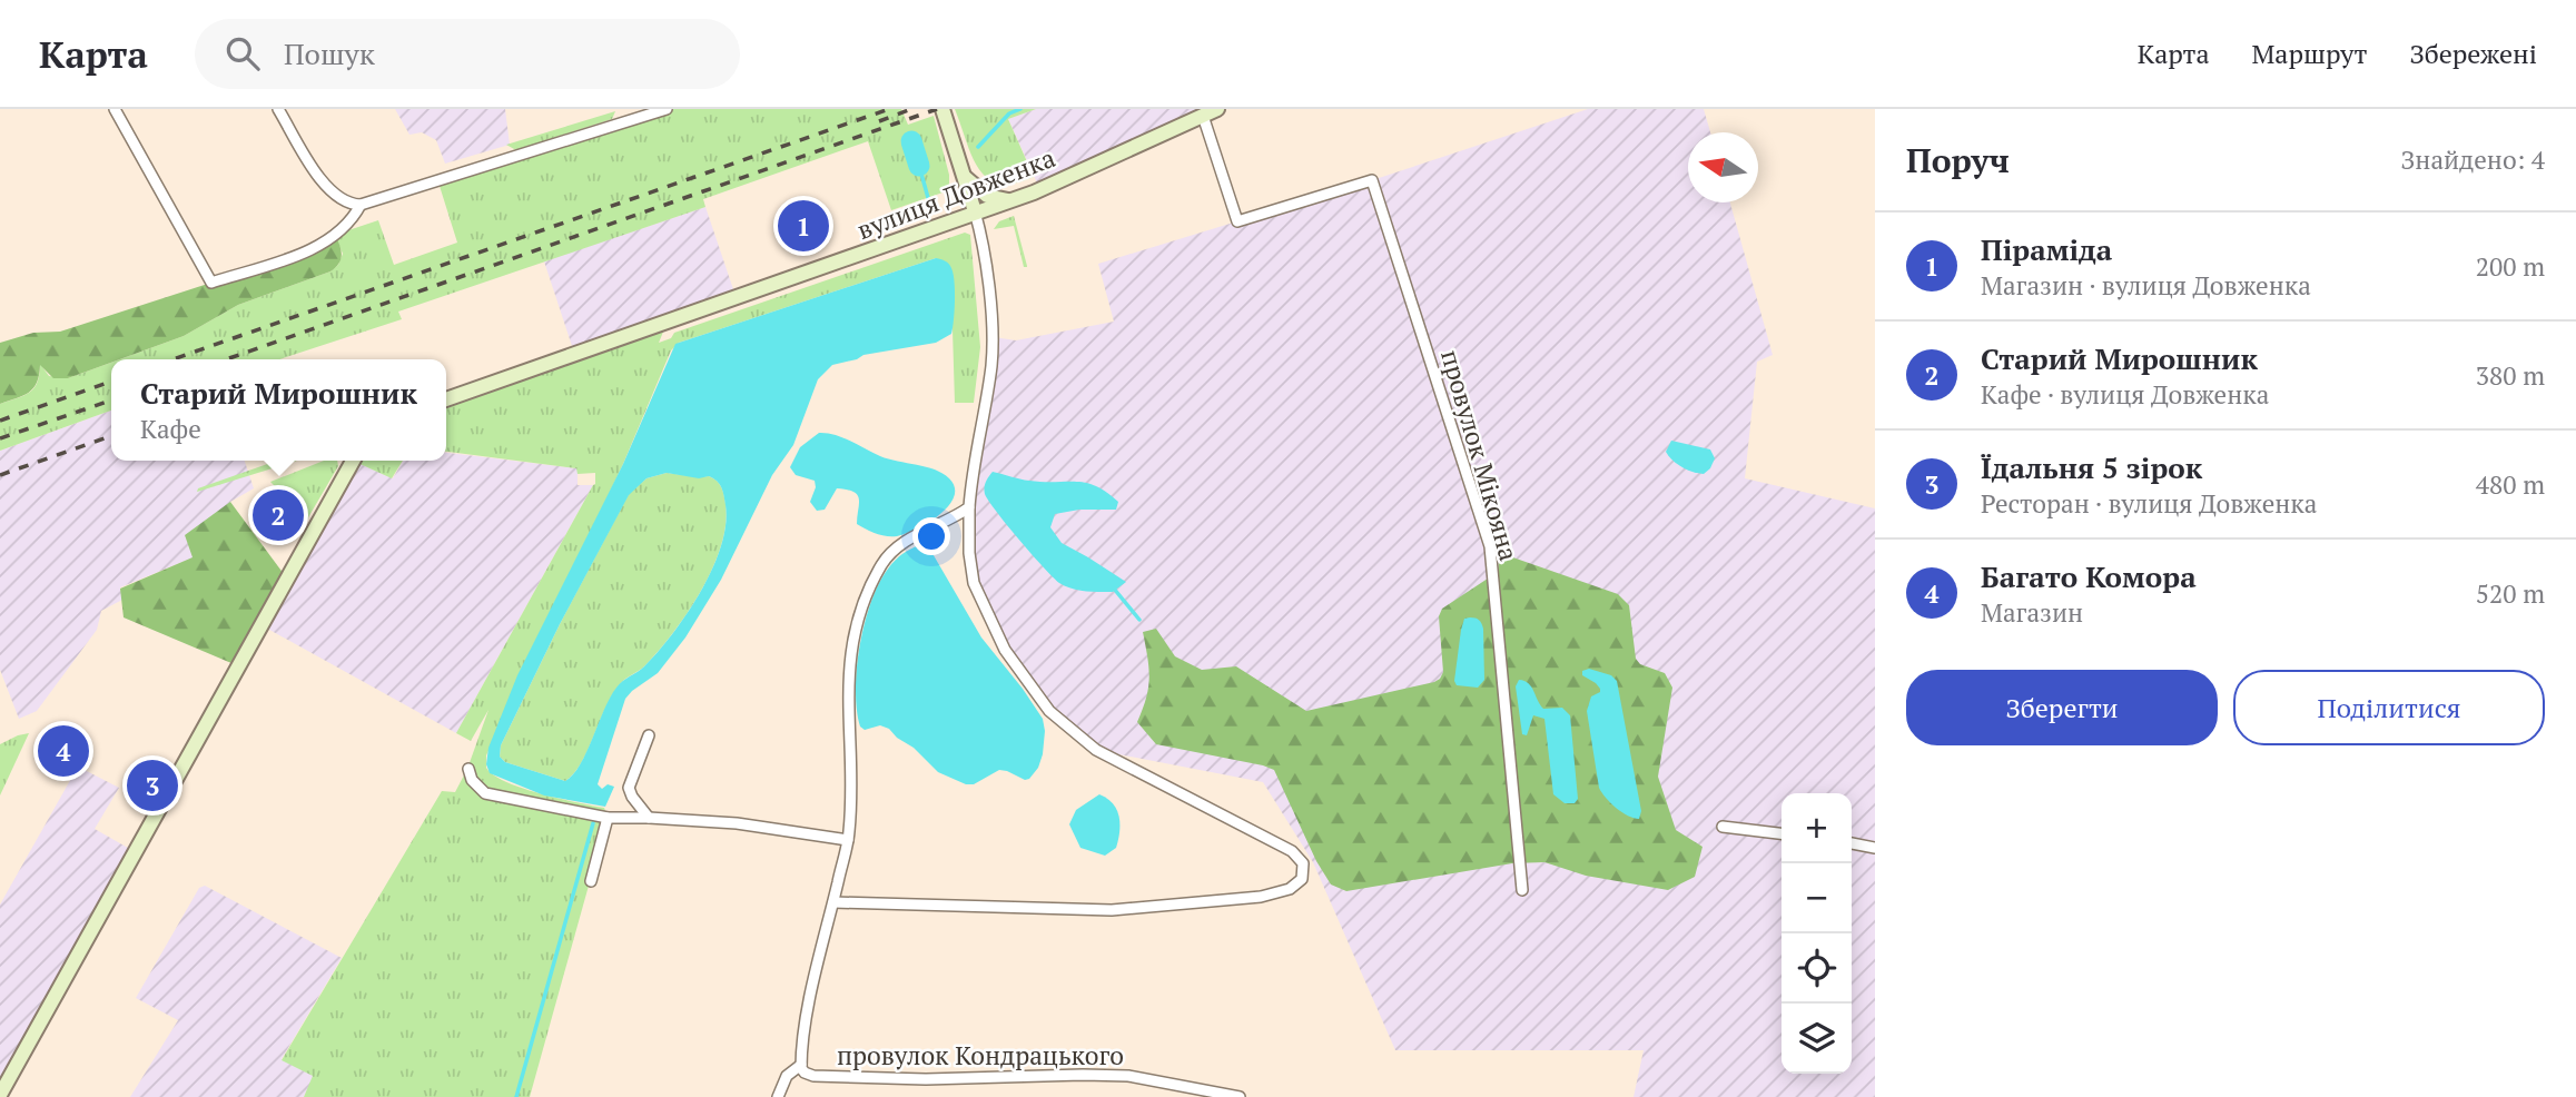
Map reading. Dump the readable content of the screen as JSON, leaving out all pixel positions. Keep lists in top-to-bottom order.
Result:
{
  "streets": {
    "main road": ["вулиця Довженка"],
    "street": ["провулок Мікояна", "провулок Кондрацького"]
  },
  "crossings": [
    ["вулиця Довженка", "провулок Мікояна"]
  ],
  "north": "left",
  "page": {
    "header": "Карта",
    "search": "Пошук",
    "nav": ["Карта", "Маршрут", "Збережені"],
    "heading": ["Поруч", "Знайдено: 4"],
    "pins": [
      "1",
      "2",
      "4",
      "3"
    ],
    "list": [
      {
        "mark": "1",
        "name": "Піраміда",
        "note": "Магазин · вулиця Довженка",
        "value": "200 m"
      },
      {
        "mark": "2",
        "name": "Старий Мирошник",
        "note": "Кафе · вулиця Довженка",
        "value": "380 m"
      },
      {
        "mark": "3",
        "name": "Їдальня 5 зірок",
        "note": "Ресторан · вулиця Довженка",
        "value": "480 m"
      },
      {
        "mark": "4",
        "name": "Багато Комора",
        "note": "Магазин",
        "value": "520 m"
      }
    ],
    "popup": ["Старий Мирошник", "Кафе"],
    "buttons": ["Зберегти", "Поділитися"],
    "map_buttons": ["+", "−"]
  }
}
